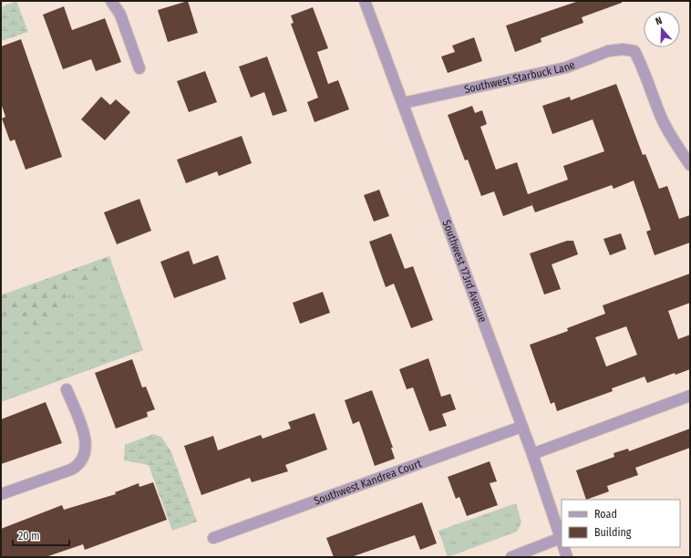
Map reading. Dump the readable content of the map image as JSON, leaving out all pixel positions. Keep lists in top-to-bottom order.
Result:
{
  "streets": {
    "street": ["Southwest Starbuck Lane", "Southwest 173rd Avenue", "Southwest Kandrea Court"]
  },
  "crossings": [
    ["Southwest Starbuck Lane", "Southwest 173rd Avenue"],
    ["Southwest 173rd Avenue", "Southwest Kandrea Court"]
  ],
  "legend": ["Road", "Building"],
  "scale_bar": "20 m",
  "north": "top"
}
